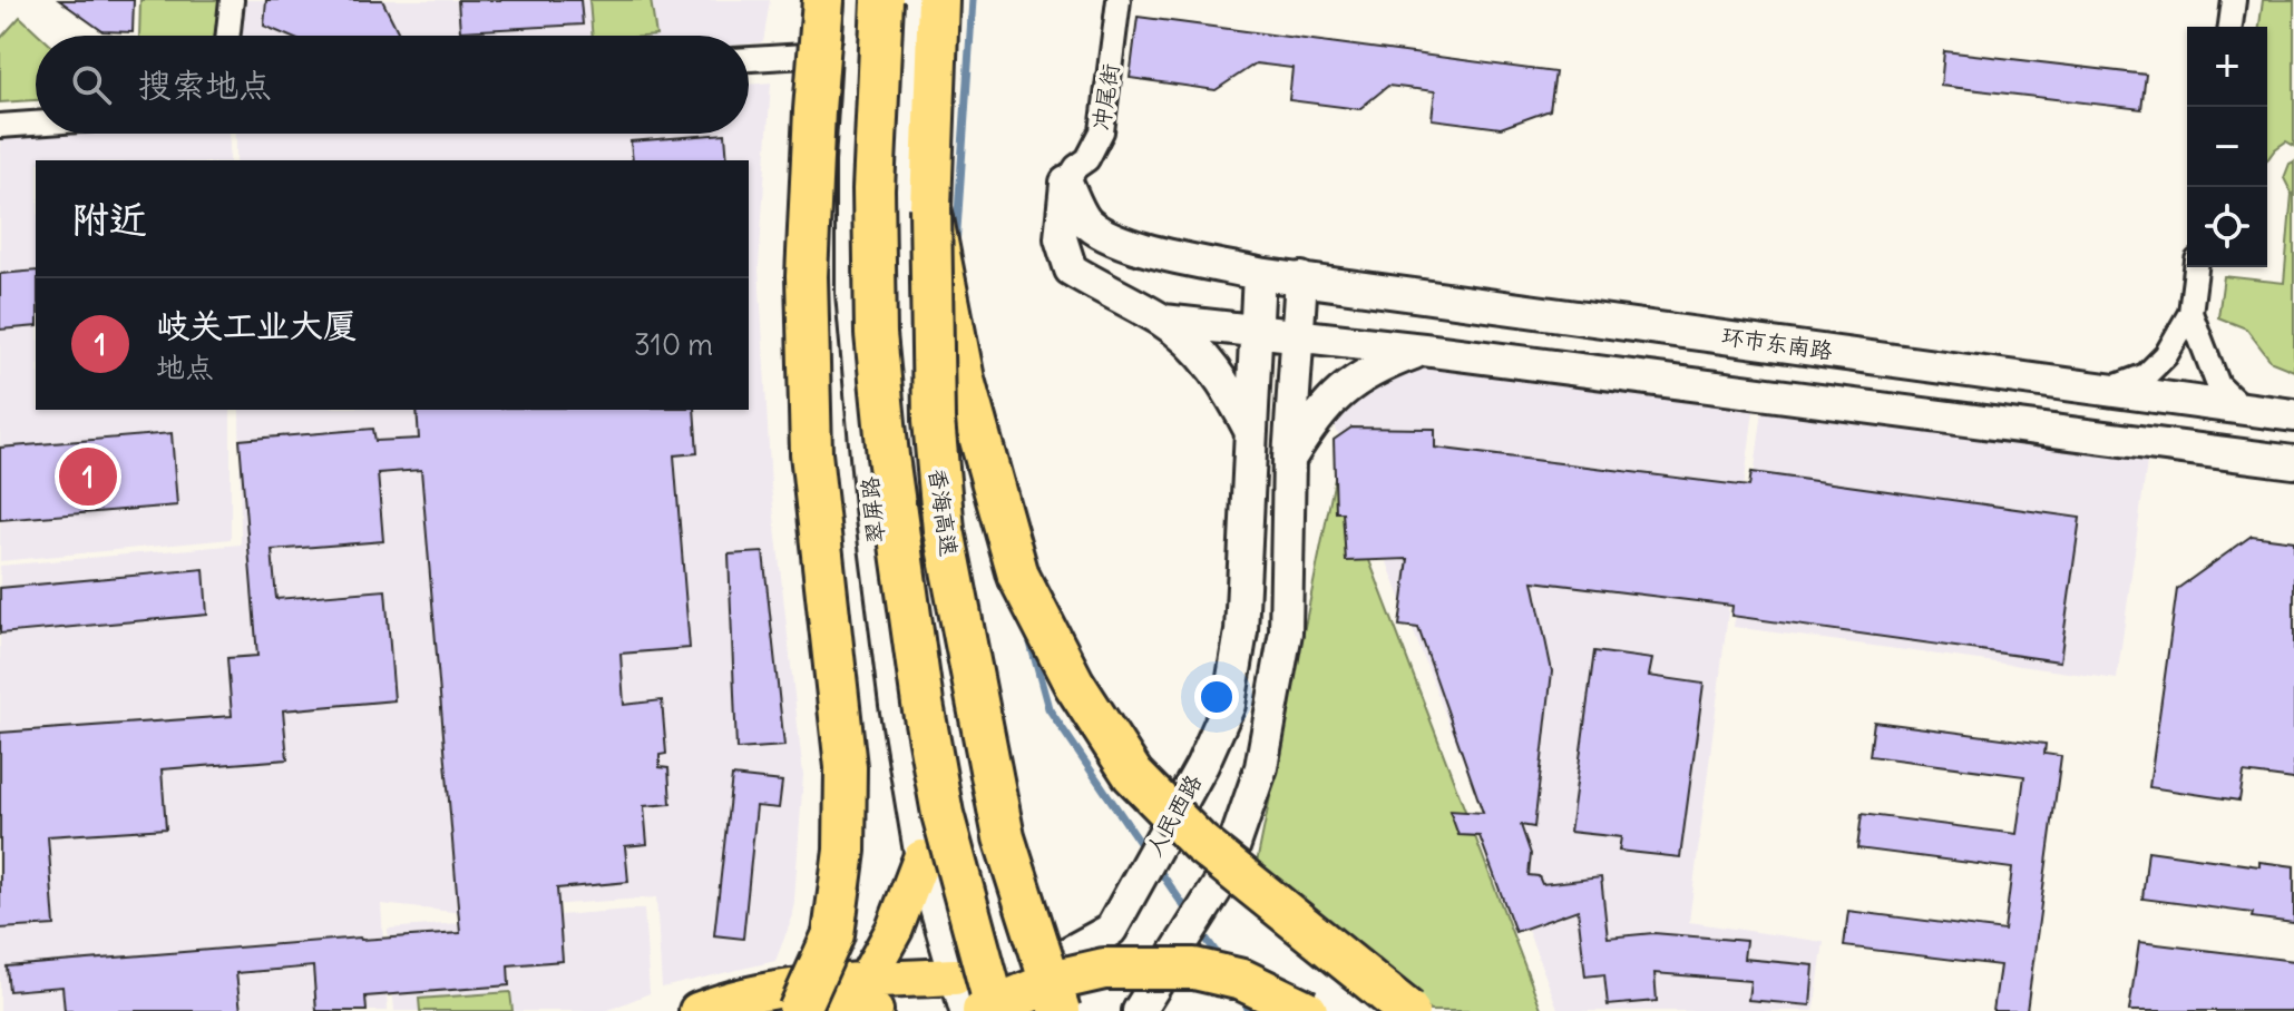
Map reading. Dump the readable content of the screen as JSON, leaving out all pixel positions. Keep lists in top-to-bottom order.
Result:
{
  "streets": {
    "highway": ["香海高速"],
    "main road": ["环市东南路", "翠屏路", "人民西路"],
    "street": ["冲尾街"]
  },
  "crossings": [
    ["冲尾街", "环市东南路"],
    ["环市东南路", "人民西路"],
    ["翠屏路", "人民西路"]
  ],
  "page": {
    "map_buttons": ["+", "−"],
    "search": "搜索地点",
    "heading": "附近",
    "list": [
      {
        "mark": "1",
        "name": "岐关工业大厦",
        "note": "地点",
        "value": "310 m"
      }
    ],
    "pins": "1"
  }
}
